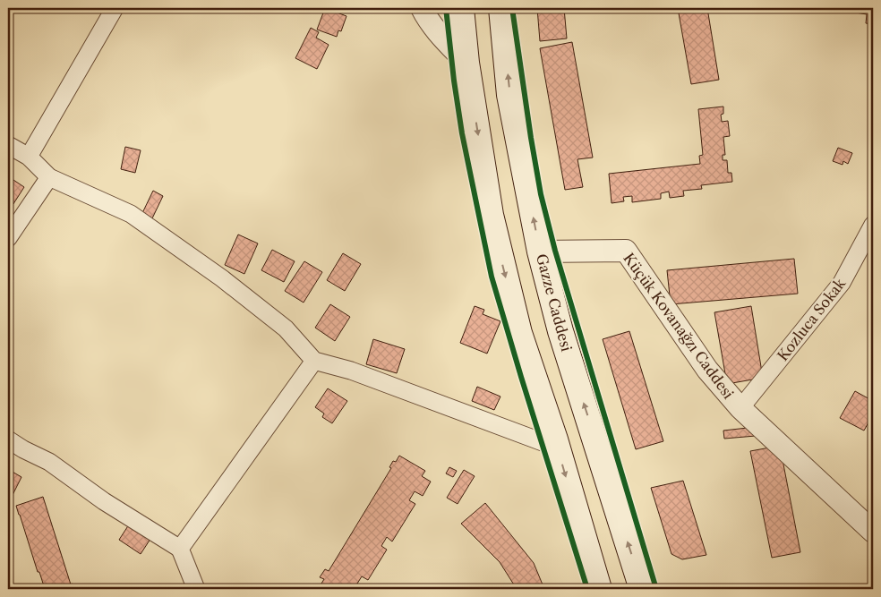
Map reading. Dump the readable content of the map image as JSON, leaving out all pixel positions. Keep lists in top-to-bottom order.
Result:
{
  "streets": {
    "main road": ["Gazze Caddesi"],
    "street": ["Kozluca Sokak", "Küçük Kovanağzı Caddesi"]
  },
  "crossings": [
    ["Gazze Caddesi", "Küçük Kovanağzı Caddesi"],
    ["Kozluca Sokak", "Küçük Kovanağzı Caddesi"]
  ]
}
